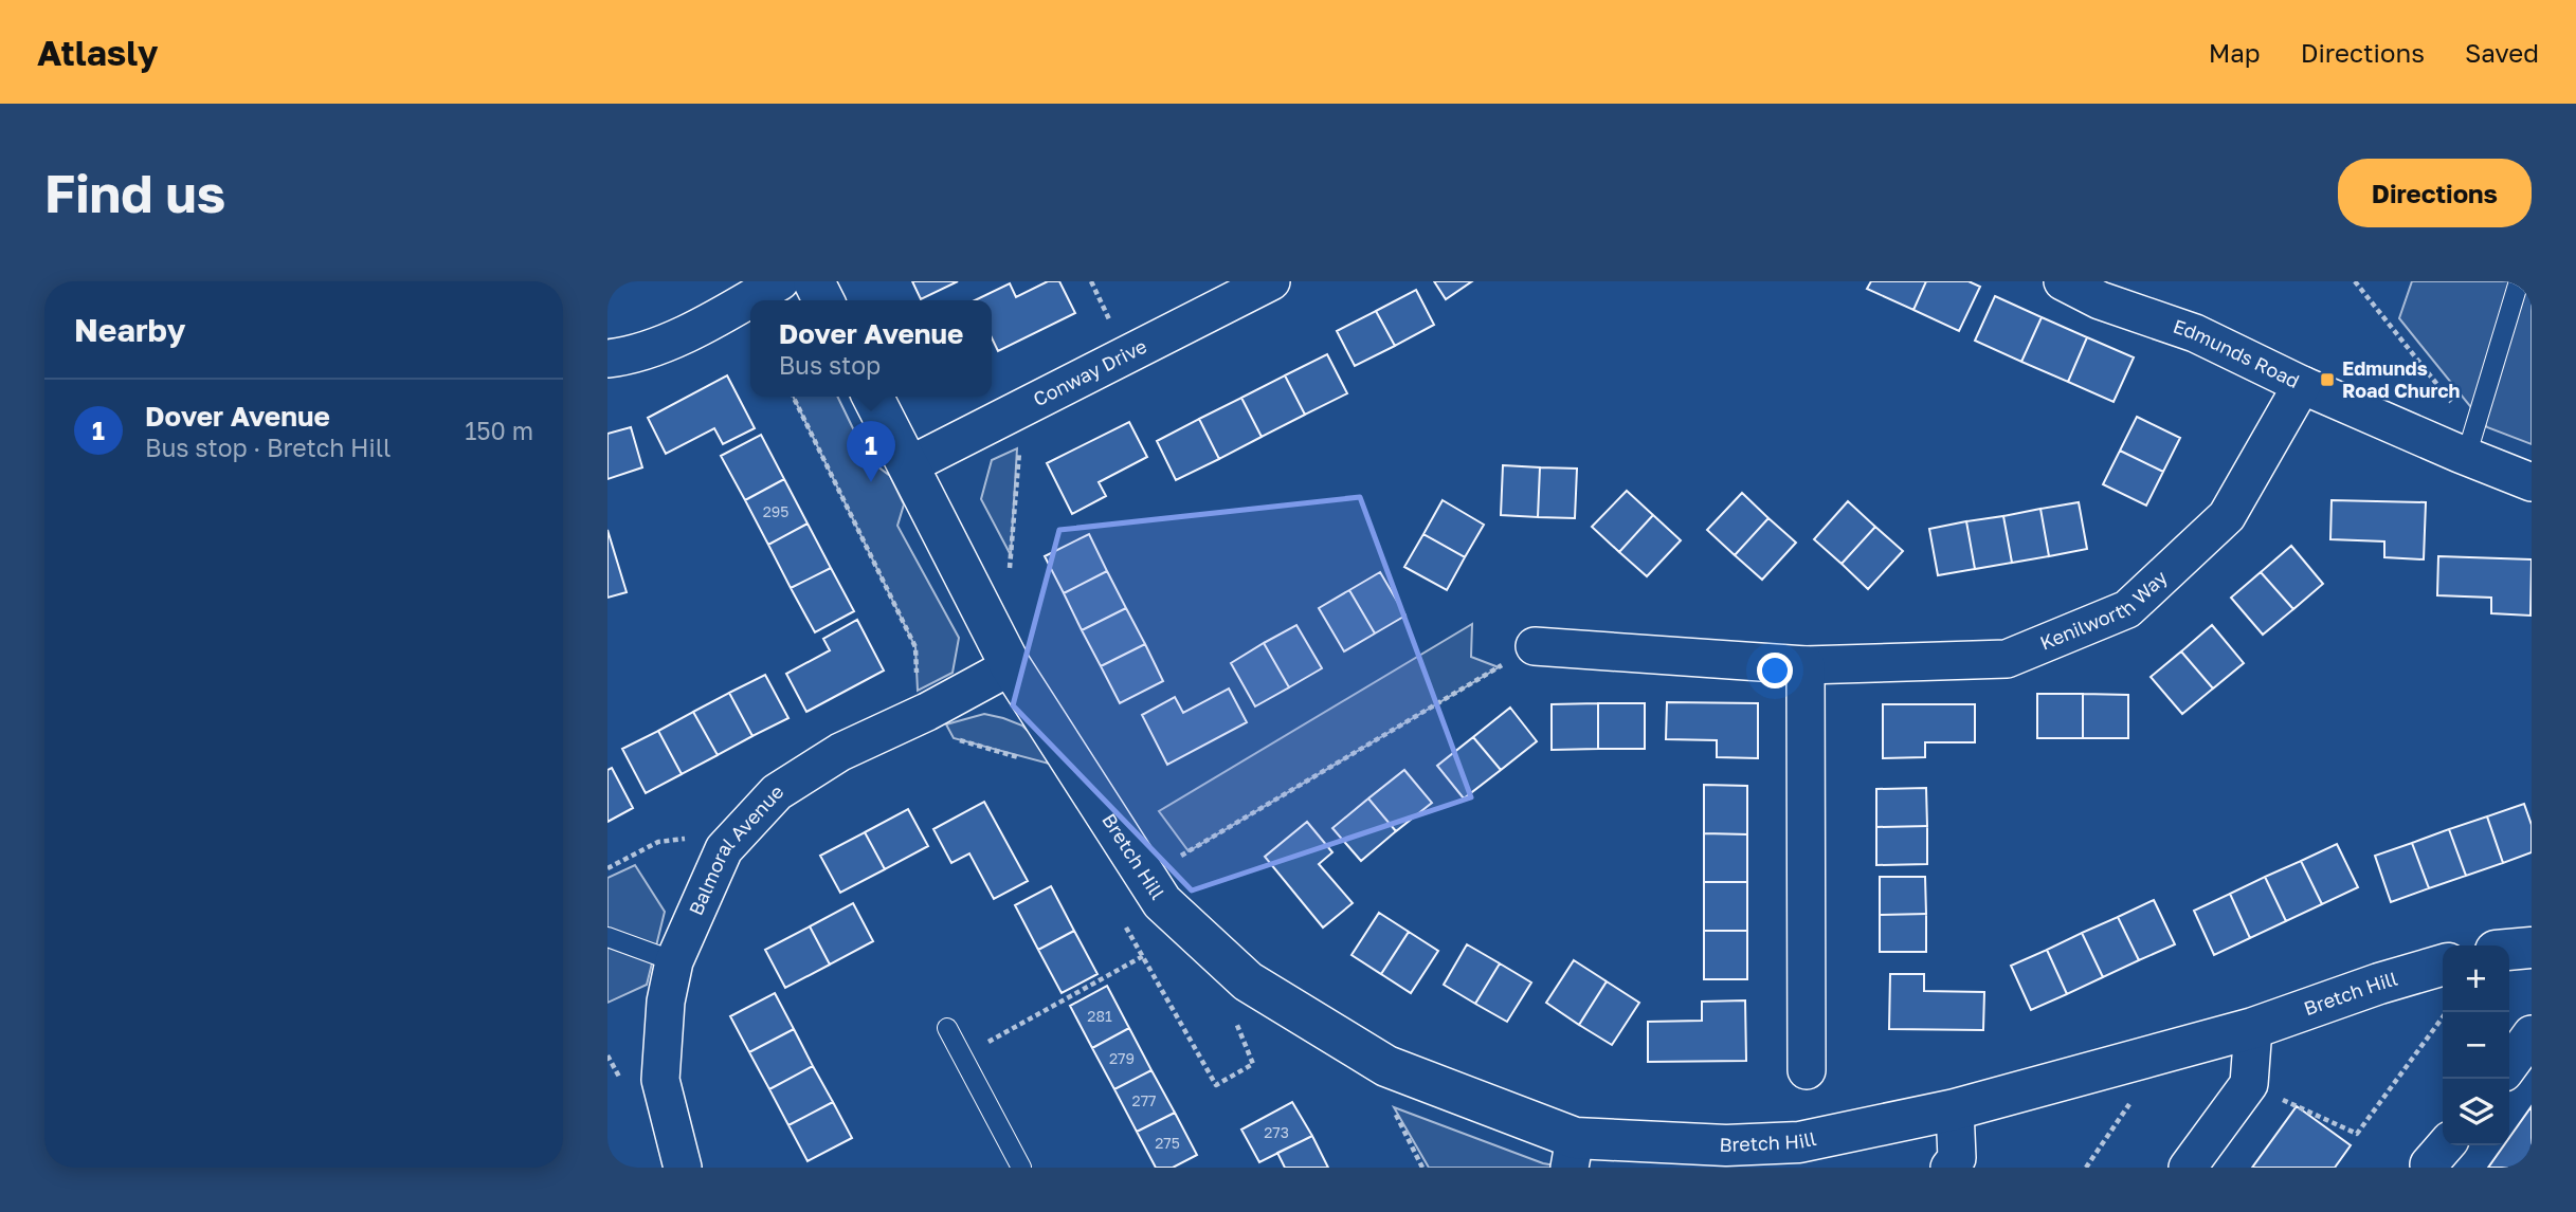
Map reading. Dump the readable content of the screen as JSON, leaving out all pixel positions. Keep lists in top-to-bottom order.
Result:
{
  "streets": {
    "street": [
      "Edmunds Road",
      "Conway Drive",
      "Kenilworth Way",
      "Balmoral Avenue",
      "Bretch Hill"
    ]
  },
  "crossings": [
    ["Edmunds Road", "Kenilworth Way"],
    ["Conway Drive", "Bretch Hill"],
    ["Balmoral Avenue", "Bretch Hill"]
  ],
  "places": {
    "transit": ["Edmunds Road Church"]
  },
  "house_numbers": [
    "295",
    "281",
    "279",
    "277",
    "273",
    "275"
  ],
  "page": {
    "header": "Atlasly",
    "nav": ["Map", "Directions", "Saved"],
    "buttons": "Directions",
    "title": "Find us",
    "heading": "Nearby",
    "popup": ["Dover Avenue", "Bus stop"],
    "list": [
      {
        "mark": "1",
        "name": "Dover Avenue",
        "note": "Bus stop · Bretch Hill",
        "value": "150 m"
      }
    ],
    "pins": "1",
    "map_buttons": ["+", "−"]
  }
}
